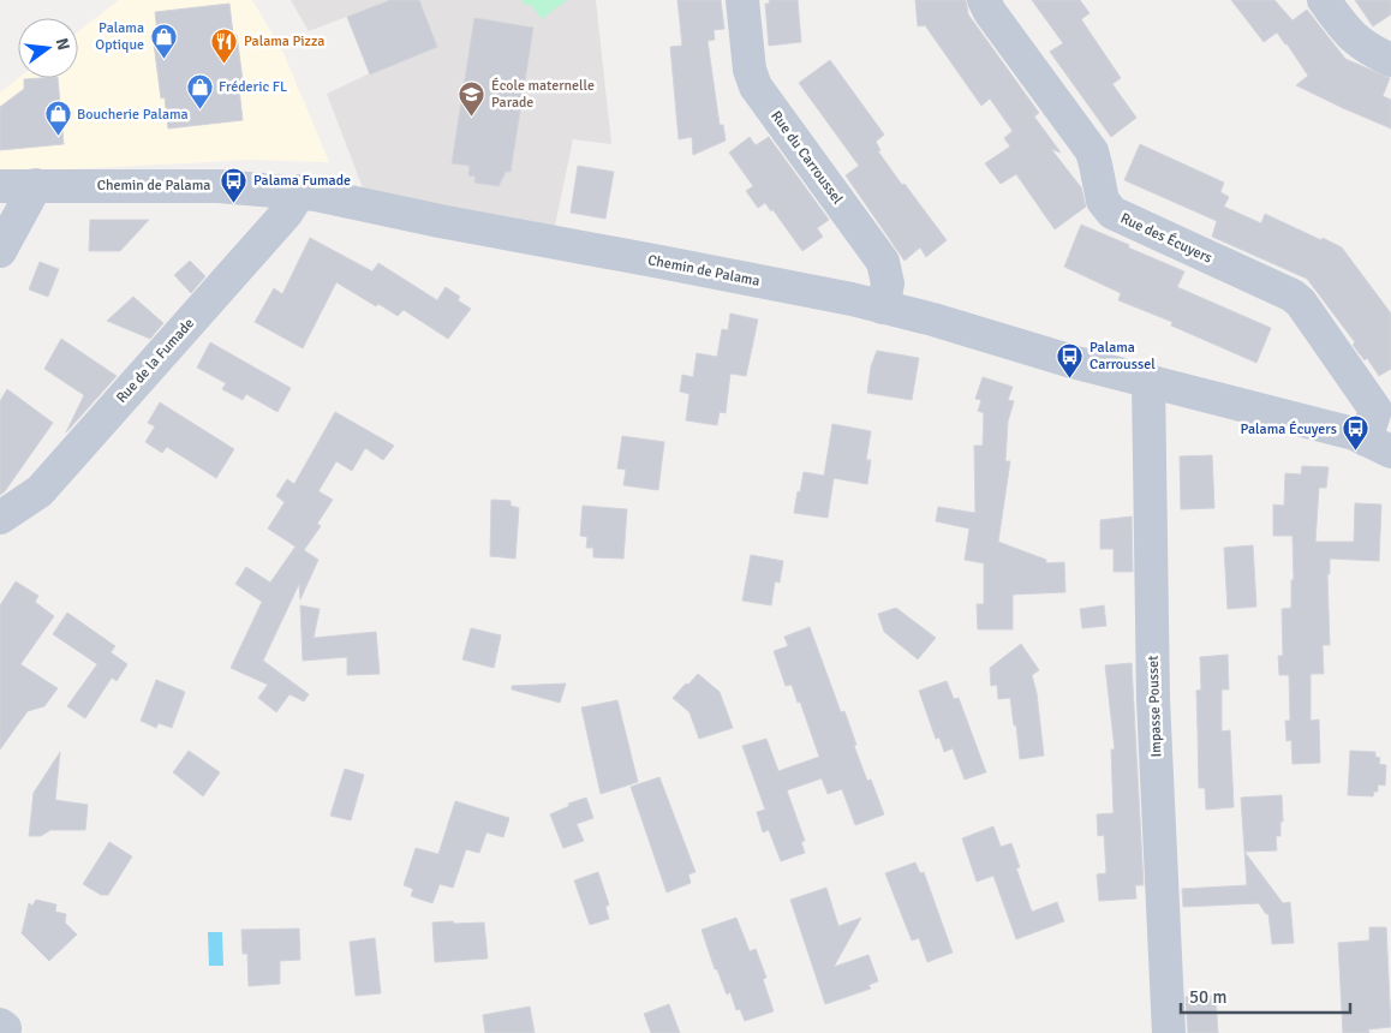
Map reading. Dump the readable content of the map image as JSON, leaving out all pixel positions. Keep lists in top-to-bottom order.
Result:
{
  "streets": {
    "street": [
      "Rue du Carroussel",
      "Chemin de Palama",
      "Rue des Écuyers",
      "Rue de la Fumade",
      "Impasse Pousset"
    ]
  },
  "crossings": [
    ["Rue du Carroussel", "Chemin de Palama"],
    ["Chemin de Palama", "Rue des Écuyers"],
    ["Chemin de Palama", "Rue de la Fumade"],
    ["Chemin de Palama", "Impasse Pousset"]
  ],
  "places": {
    "shop": ["Palama Optique", "Fréderic FL", "Boucherie Palama"],
    "restaurant": ["Palama Pizza"],
    "school or university": ["École maternelle Parade"],
    "bus stop": ["Palama Fumade", "Palama Carroussel", "Palama Écuyers"]
  },
  "scale_bar": "50 m",
  "north": "right"
}
